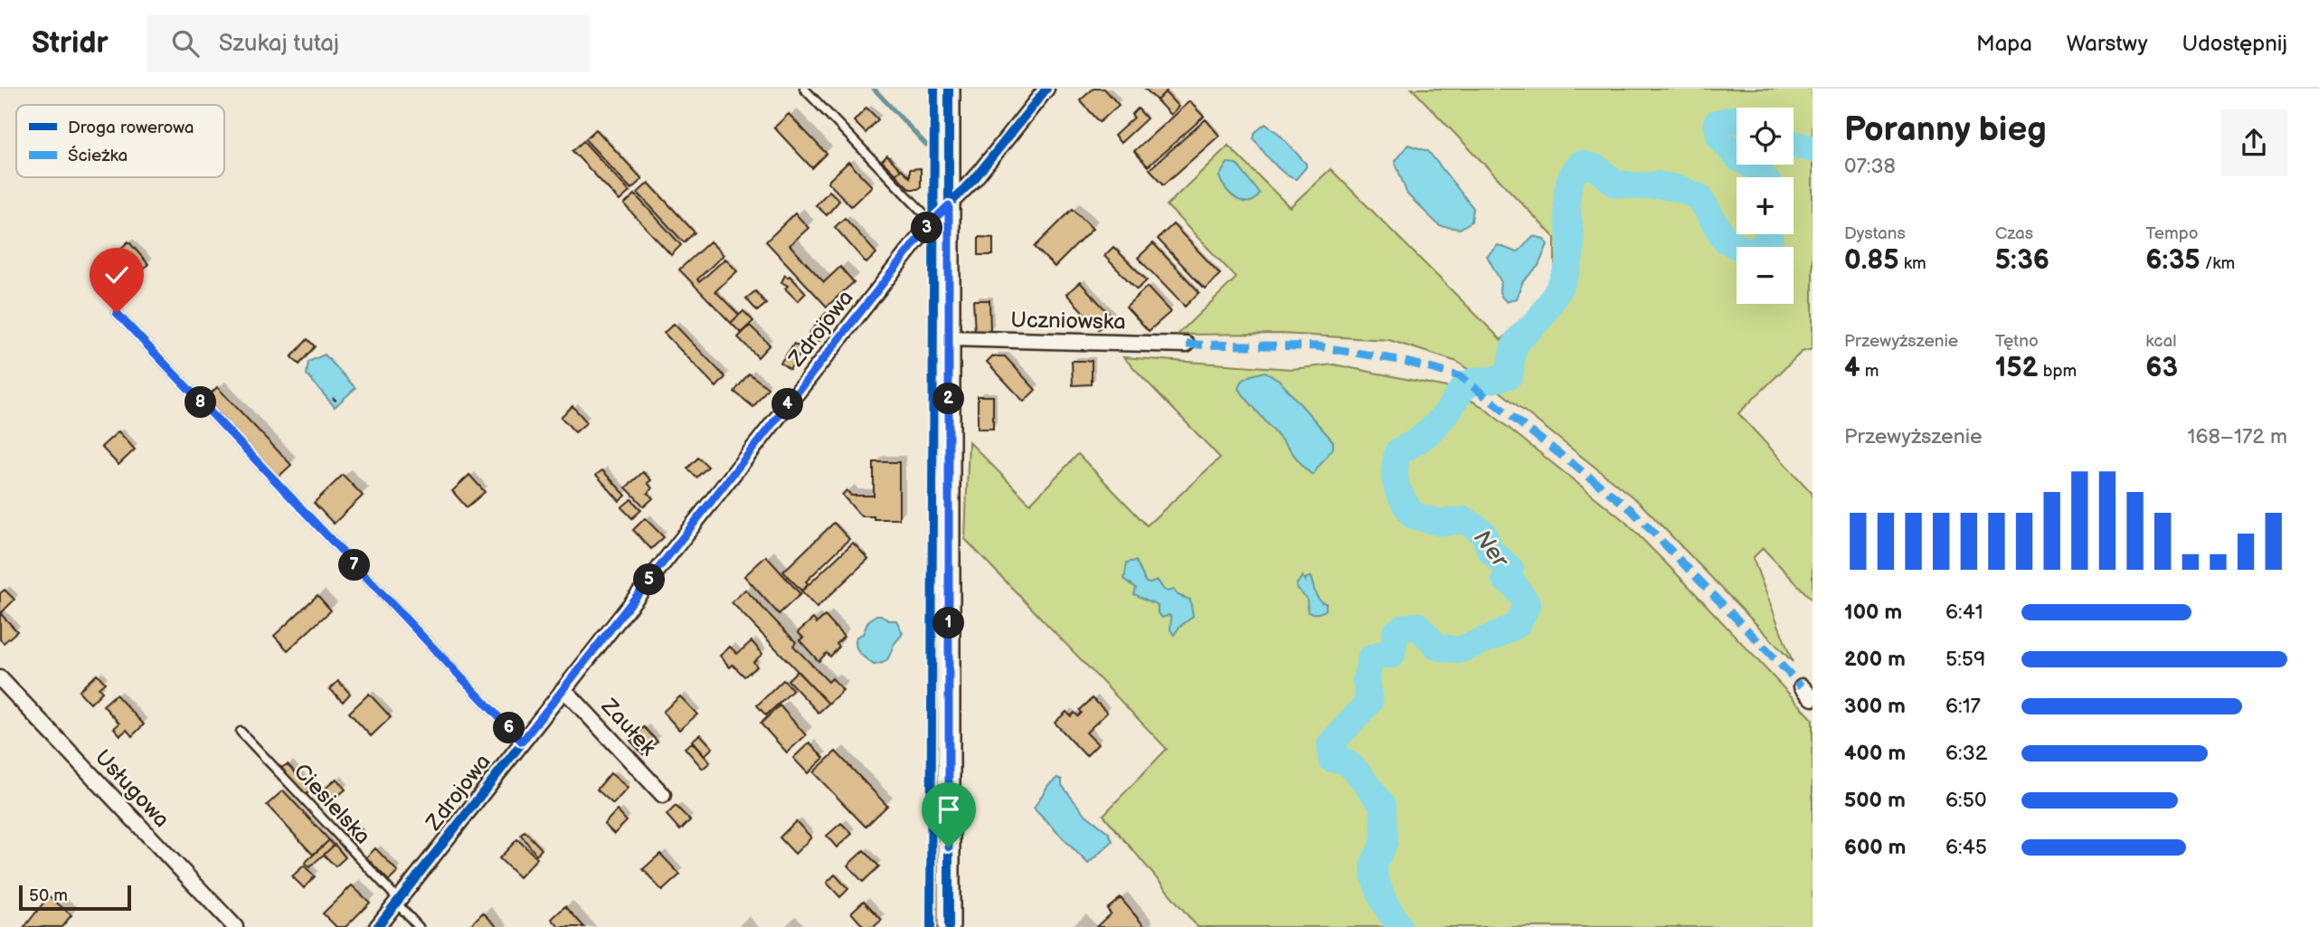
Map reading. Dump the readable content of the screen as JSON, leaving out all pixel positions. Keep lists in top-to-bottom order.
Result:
{
  "streets": {
    "street": [
      "Uczniowska",
      "Zdrojowa",
      "Zaułek",
      "Usługowa"
    ],
    "lane": ["Ciesielska"]
  },
  "crossings": [
    ["Zdrojowa", "Zaułek"],
    ["Zdrojowa", "Ciesielska"]
  ],
  "water": ["Ner"],
  "legend": ["Droga rowerowa", "Ścieżka"],
  "scale_bar": "50 m",
  "page": {
    "header": "Stridr",
    "search": "Szukaj tutaj",
    "nav": ["Mapa", "Warstwy", "Udostępnij"],
    "heading": ["Poranny bieg", "07:38"],
    "map_buttons": ["+", "−"],
    "stats": [
      ["Dystans", "0.85 km"],
      ["Czas", "5:36"],
      ["Tempo", "6:35 /km"],
      ["Przewyższenie", "4 m"],
      ["Tętno", "152 bpm"],
      ["kcal", "63"]
    ],
    "pins": [
      "3",
      "2",
      "8",
      "4",
      "7",
      "5",
      "1",
      "6"
    ],
    "chart": ["Przewyższenie", "168–172 m"],
    "list": [
      {
        "name": "100 m",
        "note": "6:41"
      },
      {
        "name": "200 m",
        "note": "5:59"
      },
      {
        "name": "300 m",
        "note": "6:17"
      },
      {
        "name": "400 m",
        "note": "6:32"
      },
      {
        "name": "500 m",
        "note": "6:50"
      },
      {
        "name": "600 m",
        "note": "6:45"
      }
    ],
    "scale": "50 m"
  }
}
